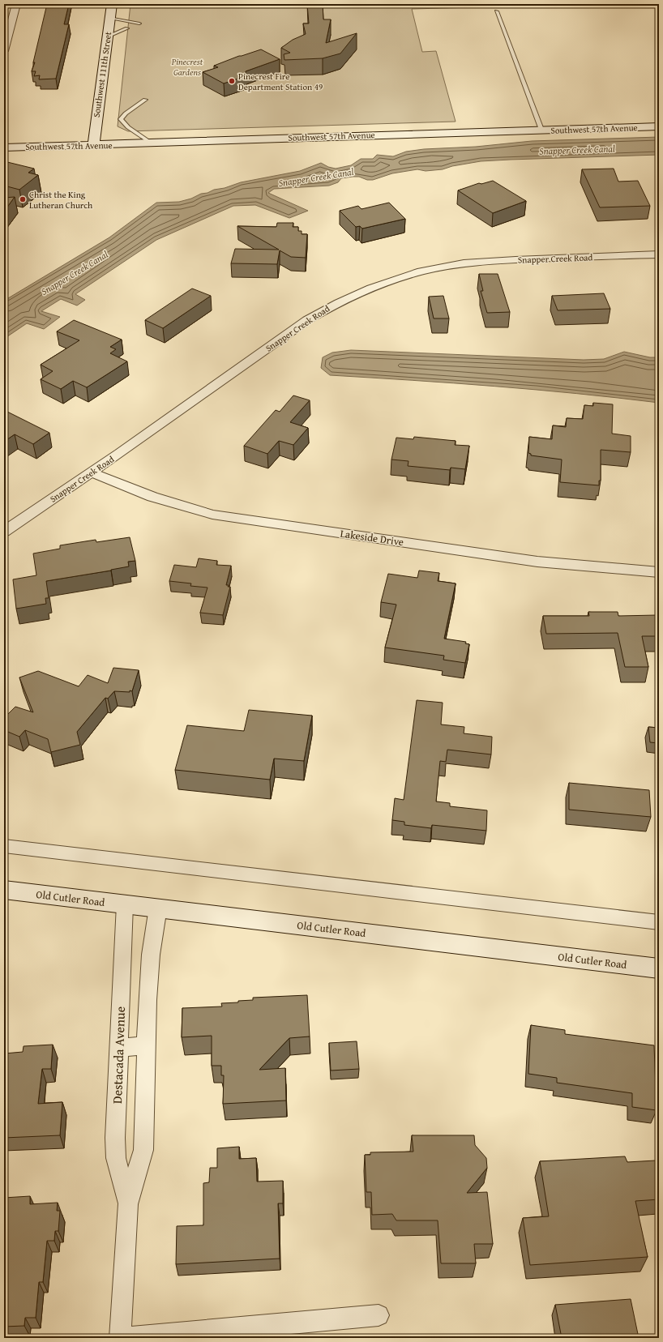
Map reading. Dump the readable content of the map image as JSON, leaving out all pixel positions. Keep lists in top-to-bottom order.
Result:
{
  "streets": {
    "main road": ["Southwest 111th Street", "Southwest 57th Avenue", "Old Cutler Road"],
    "street": ["Snapper Creek Road", "Lakeside Drive", "Destacada Avenue"]
  },
  "crossings": [
    ["Southwest 111th Street", "Southwest 57th Avenue"],
    ["Snapper Creek Road", "Lakeside Drive"],
    ["Old Cutler Road", "Destacada Avenue"]
  ],
  "water": ["Snapper Creek Canal"],
  "parks": ["Pinecrest Gardens"],
  "places": ["Pinecrest Fire Department Station 49", "Christ the King Lutheran Church"]
}
